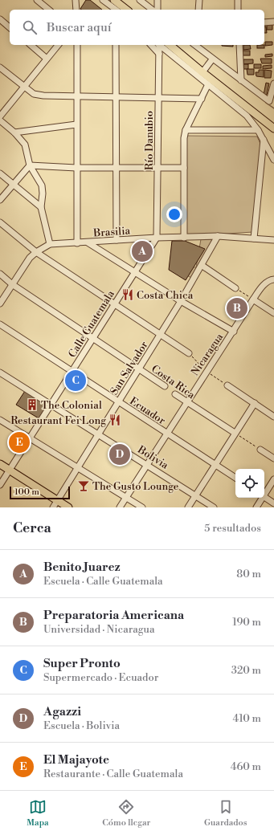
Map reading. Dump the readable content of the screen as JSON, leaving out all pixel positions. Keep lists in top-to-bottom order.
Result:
{
  "streets": {
    "street": [
      "Río Danubio",
      "Brasilia",
      "Calle Guatemala",
      "Nicaragua",
      "San Salvador",
      "Costa Rica",
      "Ecuador",
      "Bolivia"
    ]
  },
  "crossings": [
    ["Río Danubio", "Brasilia"],
    ["Río Danubio", "Calle Guatemala"],
    ["Brasilia", "Calle Guatemala"],
    ["Brasilia", "San Salvador"],
    ["Brasilia", "Costa Rica"],
    ["Calle Guatemala", "Costa Rica"],
    ["Calle Guatemala", "Ecuador"],
    ["Calle Guatemala", "Bolivia"],
    ["Nicaragua", "Costa Rica"],
    ["Nicaragua", "Ecuador"],
    ["Nicaragua", "Bolivia"],
    ["San Salvador", "Costa Rica"],
    ["San Salvador", "Ecuador"],
    ["San Salvador", "Bolivia"]
  ],
  "places": {
    "restaurant": ["Costa Chica", "Restaurant Fei Long"],
    "building": ["The Colonial"],
    "bar": ["The Gusto Lounge"]
  },
  "scale_bar": "100 m",
  "page": {
    "search": "Buscar aquí",
    "pins": [
      "A",
      "B",
      "C",
      "E",
      "D"
    ],
    "scale": "100 m",
    "heading": ["Cerca", "5 resultados"],
    "list": [
      {
        "mark": "A",
        "name": "Benito Juarez",
        "note": "Escuela · Calle Guatemala",
        "value": "80 m"
      },
      {
        "mark": "B",
        "name": "Preparatoria Americana",
        "note": "Universidad · Nicaragua",
        "value": "190 m"
      },
      {
        "mark": "C",
        "name": "Super Pronto",
        "note": "Supermercado · Ecuador",
        "value": "320 m"
      },
      {
        "mark": "D",
        "name": "Agazzi",
        "note": "Escuela · Bolivia",
        "value": "410 m"
      },
      {
        "mark": "E",
        "name": "El Majayote",
        "note": "Restaurante · Calle Guatemala",
        "value": "460 m"
      }
    ],
    "nav": ["Mapa", "Cómo llegar", "Guardados"]
  }
}
